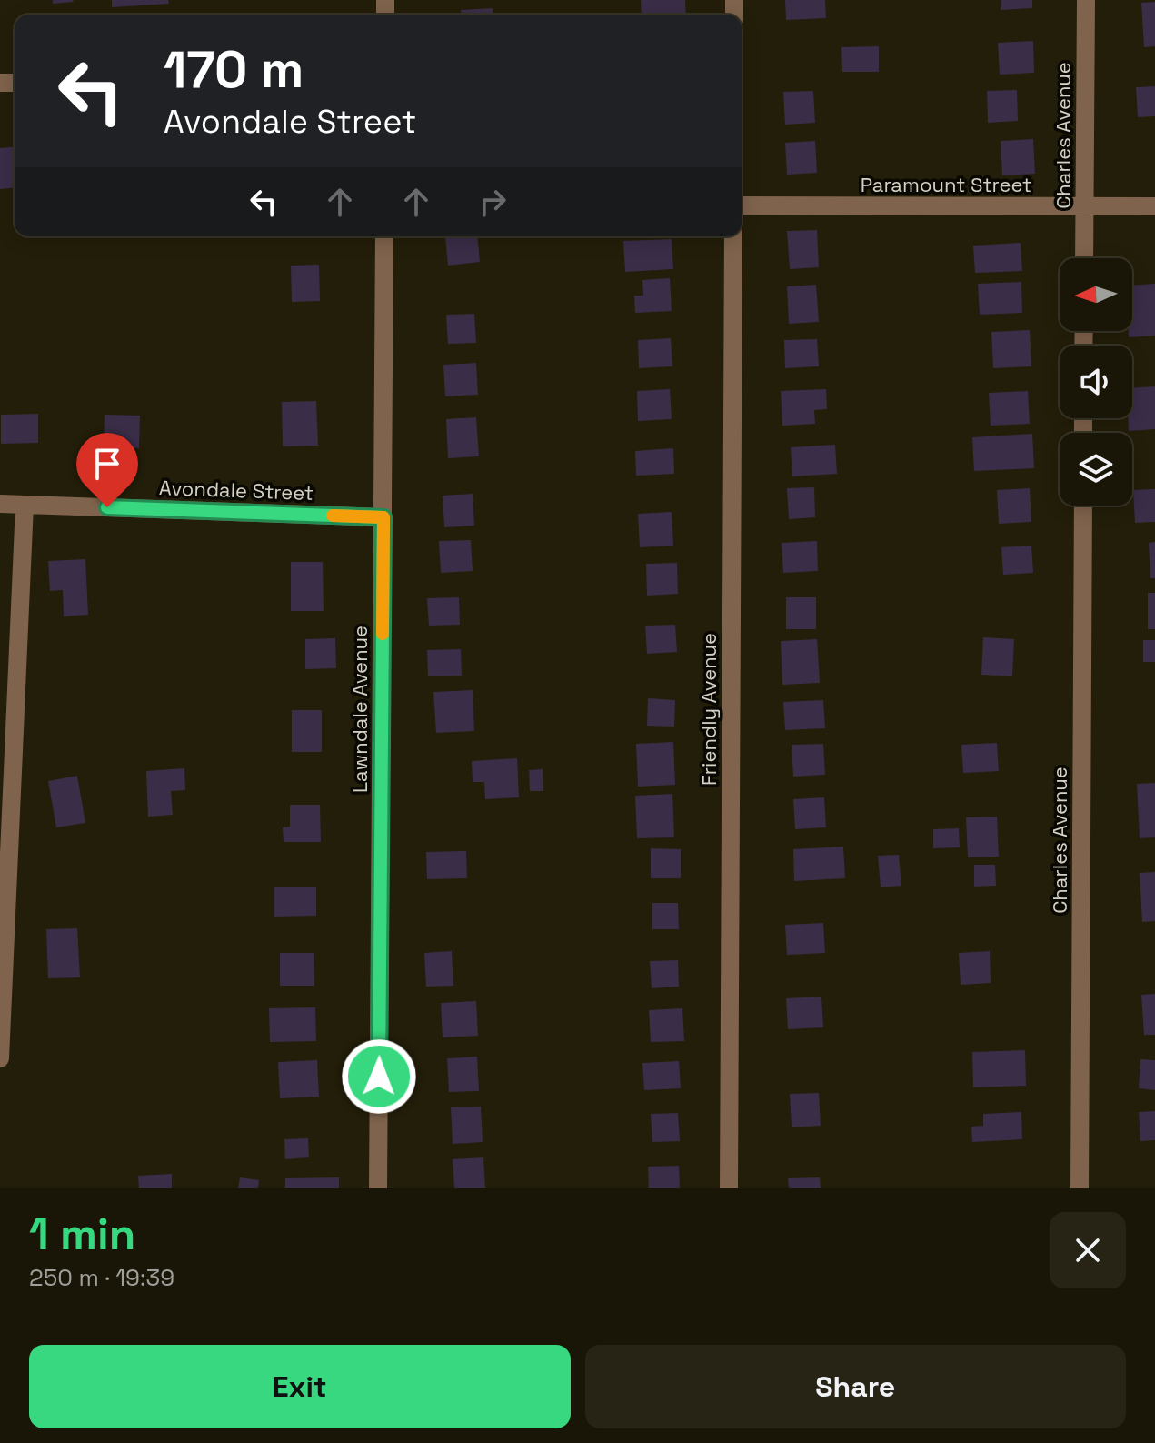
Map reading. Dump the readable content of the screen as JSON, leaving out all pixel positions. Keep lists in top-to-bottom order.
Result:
{
  "streets": {
    "street": [
      "Charles Avenue",
      "Paramount Street",
      "Avondale Street",
      "Lawndale Avenue",
      "Friendly Avenue"
    ]
  },
  "crossings": [
    ["Charles Avenue", "Paramount Street"],
    ["Avondale Street", "Lawndale Avenue"]
  ],
  "north": "left",
  "page": {
    "turn": ["170 m", "Avondale Street"],
    "heading": ["1 min", "250 m · 19:39"],
    "buttons": ["Exit", "Share"]
  }
}
